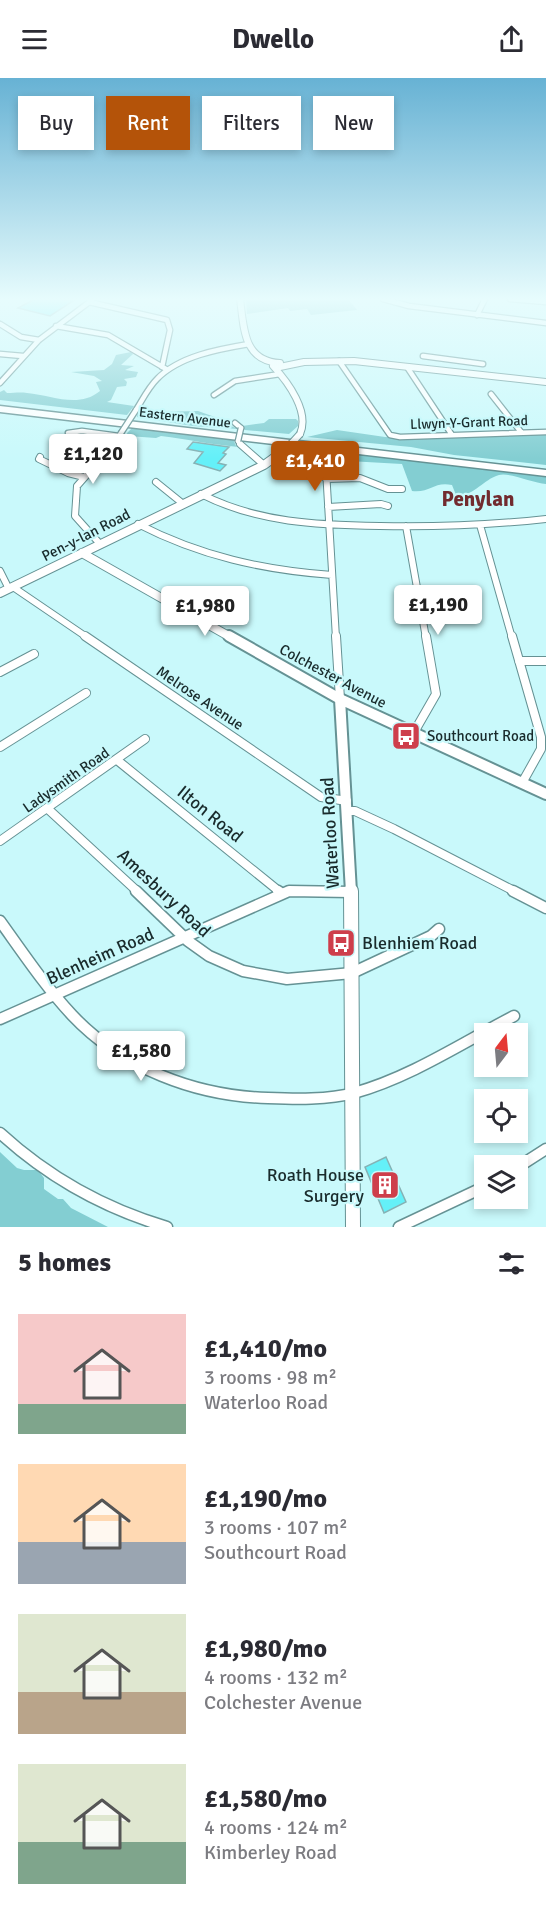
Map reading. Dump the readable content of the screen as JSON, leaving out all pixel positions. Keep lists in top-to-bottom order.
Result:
{
  "streets": {
    "highway": ["Eastern Avenue"],
    "street": [
      "Llwyn-Y-Grant Road",
      "Pen-y-lan Road",
      "Colchester Avenue",
      "Melrose Avenue",
      "Ladysmith Road",
      "Ilton Road",
      "Waterloo Road",
      "Amesbury Road",
      "Blenheim Road"
    ]
  },
  "crossings": [
    ["Pen-y-lan Road", "Colchester Avenue"],
    ["Pen-y-lan Road", "Melrose Avenue"],
    ["Colchester Avenue", "Waterloo Road"],
    ["Melrose Avenue", "Waterloo Road"],
    ["Ladysmith Road", "Ilton Road"],
    ["Ladysmith Road", "Amesbury Road"],
    ["Ilton Road", "Blenheim Road"],
    ["Waterloo Road", "Amesbury Road"],
    ["Waterloo Road", "Blenheim Road"],
    ["Amesbury Road", "Blenheim Road"]
  ],
  "districts": ["Penylan"],
  "places": {
    "bus stop": ["Southcourt Road", "Blenhiem Road"],
    "building": ["Roath House Surgery"]
  },
  "north": "top",
  "page": {
    "header": "Dwello",
    "chip": [
      "Buy",
      "Rent",
      "Filters",
      "New"
    ],
    "price": [
      "£1,120",
      "£1,410",
      "£1,190",
      "£1,980",
      "£1,580"
    ],
    "heading": "5 homes",
    "list": [
      {
        "name": "£1,410/mo",
        "note": "3 rooms · 98 m² · Waterloo Road"
      },
      {
        "name": "£1,190/mo",
        "note": "3 rooms · 107 m² · Southcourt Road"
      },
      {
        "name": "£1,980/mo",
        "note": "4 rooms · 132 m² · Colchester Avenue"
      },
      {
        "name": "£1,580/mo",
        "note": "4 rooms · 124 m² · Kimberley Road"
      }
    ]
  }
}
